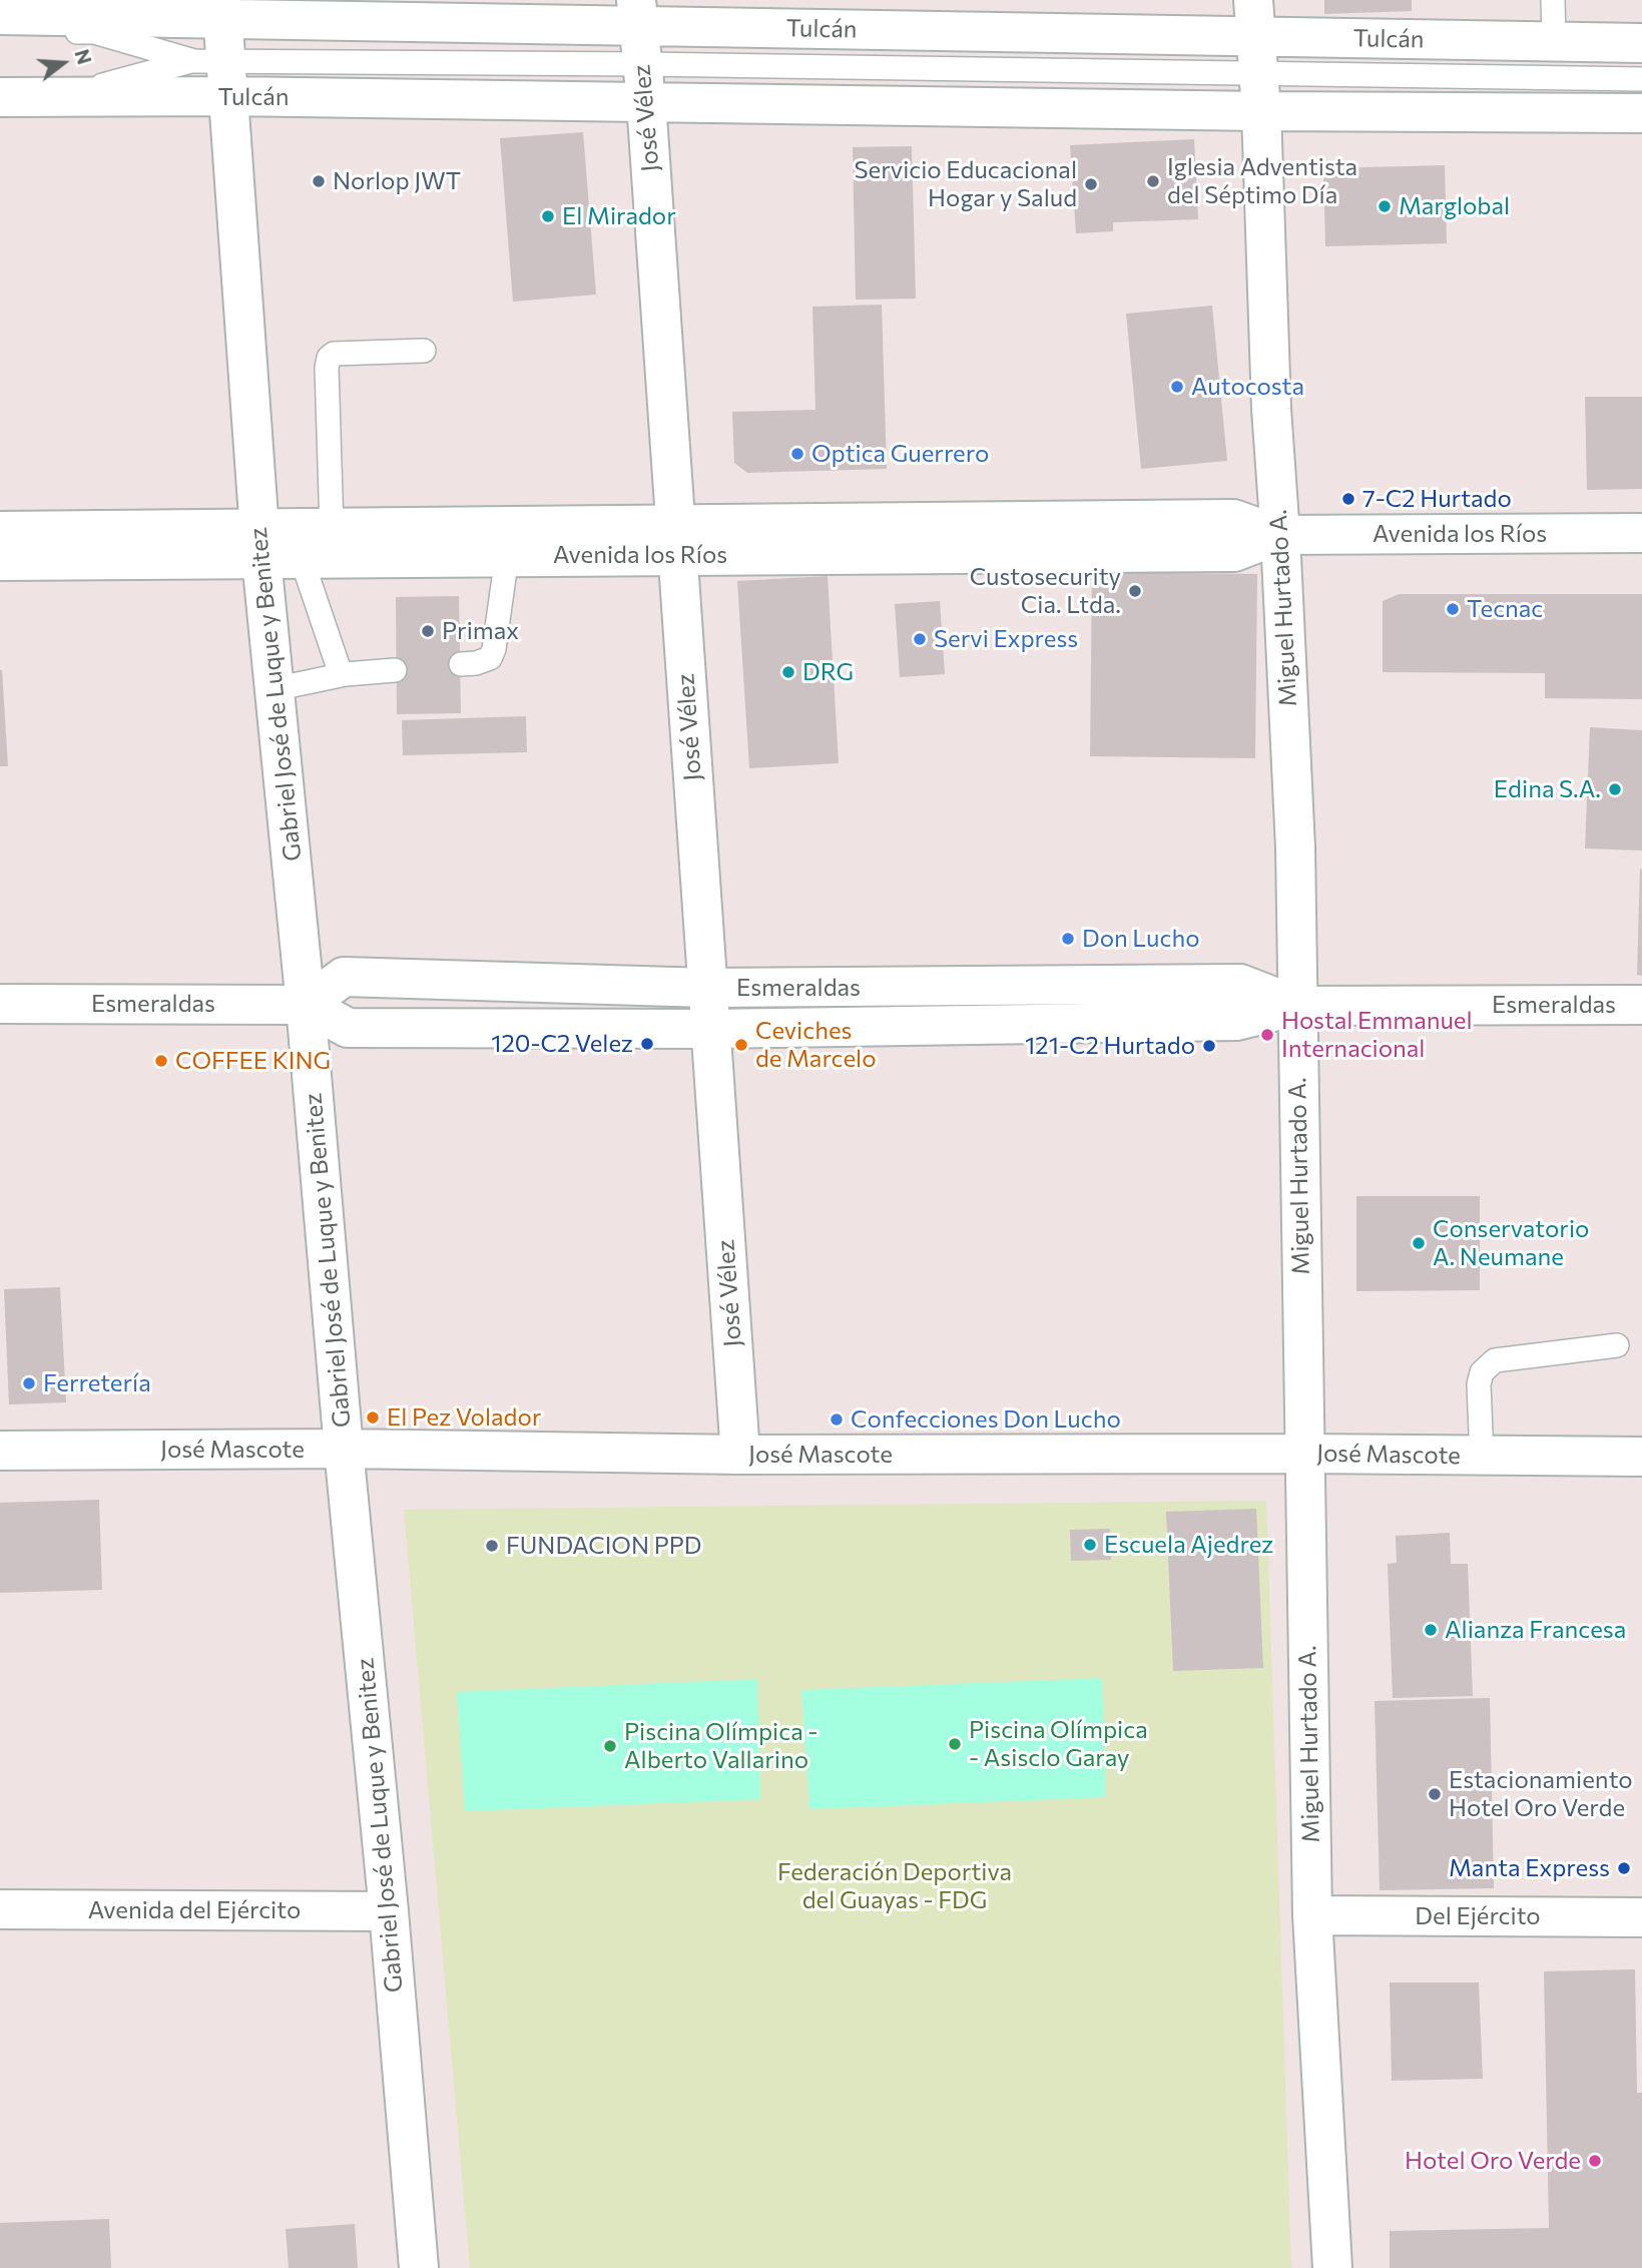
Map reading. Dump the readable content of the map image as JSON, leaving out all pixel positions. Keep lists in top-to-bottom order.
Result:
{
  "streets": {
    "street": [
      "Tulcán",
      "José Vélez",
      "Avenida los Ríos",
      "Miguel Hurtado A.",
      "Gabriel José de Luque y Benitez",
      "Esmeraldas",
      "José Mascote",
      "Avenida del Ejército",
      "Del Ejército"
    ]
  },
  "crossings": [
    ["Tulcán", "José Vélez"],
    ["Tulcán", "Miguel Hurtado A."],
    ["Tulcán", "Gabriel José de Luque y Benitez"],
    ["José Vélez", "Avenida los Ríos"],
    ["José Vélez", "Esmeraldas"],
    ["José Vélez", "José Mascote"],
    ["Avenida los Ríos", "Miguel Hurtado A."],
    ["Avenida los Ríos", "Gabriel José de Luque y Benitez"],
    ["Miguel Hurtado A.", "Esmeraldas"],
    ["Miguel Hurtado A.", "José Mascote"],
    ["Miguel Hurtado A.", "Del Ejército"],
    ["Gabriel José de Luque y Benitez", "Esmeraldas"],
    ["Gabriel José de Luque y Benitez", "José Mascote"],
    ["Gabriel José de Luque y Benitez", "Avenida del Ejército"]
  ],
  "parks": ["Federación Deportiva del Guayas - FDG"],
  "places": [
    "Norlop JWT",
    "Iglesia Adventista del Séptimo Día",
    "Servicio Educacional Hogar y Salud",
    "Marglobal",
    "El Mirador",
    "Autocosta",
    "Optica Guerrero",
    "7-C2 Hurtado",
    "Custosecurity Cia. Ltda.",
    "Tecnac",
    "Primax",
    "Servi Express",
    "DRG",
    "Edina S.A.",
    "Don Lucho",
    "Hostal Emmanuel Internacional",
    "120-C2 Velez",
    "Ceviches de Marcelo",
    "121-C2 Hurtado",
    "COFFEE KING",
    "Conservatorio A. Neumane",
    "Ferretería",
    "El Pez Volador",
    "Confecciones Don Lucho",
    "Escuela Ajedrez",
    "FUNDACION PPD",
    "Alianza Francesa",
    "Piscina Olímpica - Asisclo Garay",
    "Piscina Olímpica - Alberto Vallarino",
    "Estacionamiento Hotel Oro Verde",
    "Manta Express",
    "Hotel Oro Verde"
  ],
  "north": "right"
}
